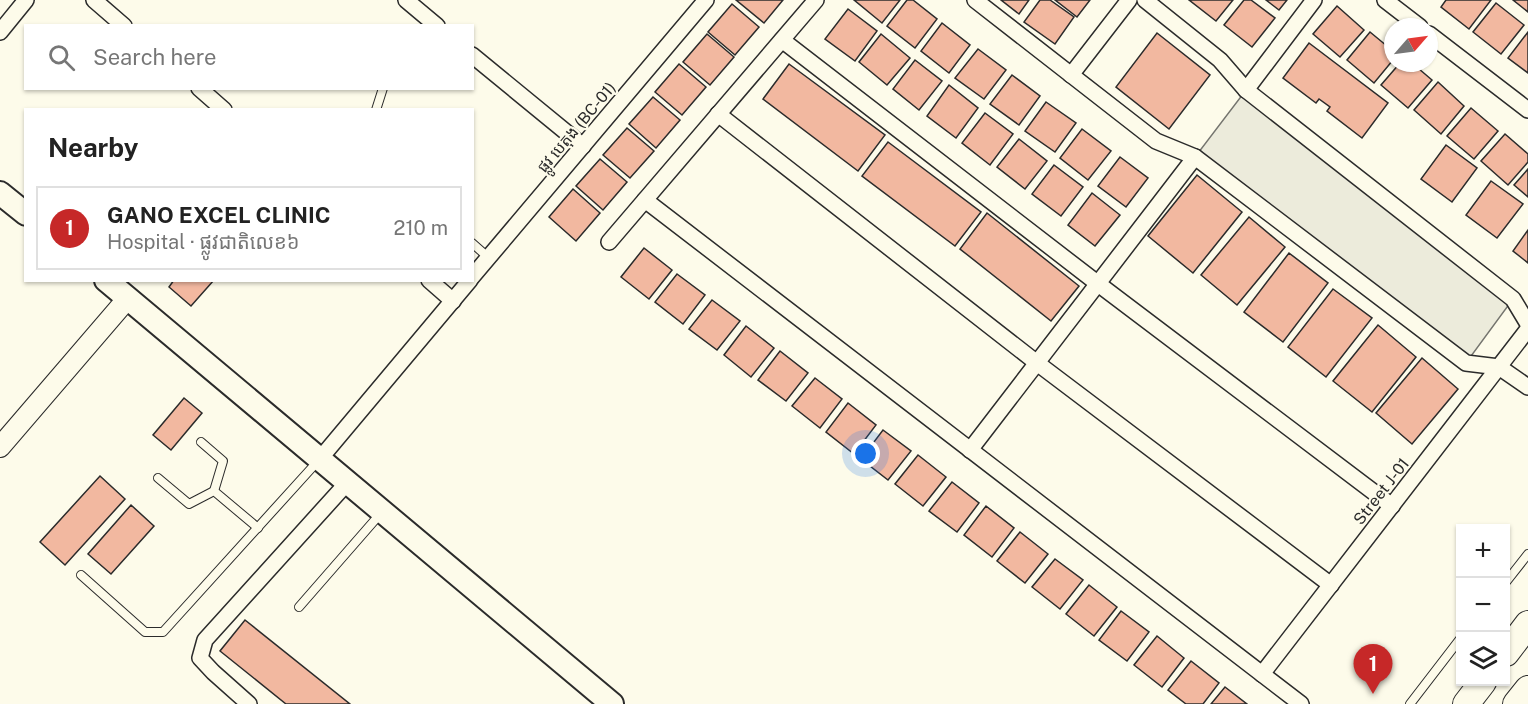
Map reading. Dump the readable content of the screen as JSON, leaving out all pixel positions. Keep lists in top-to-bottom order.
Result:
{
  "streets": {
    "street": ["ផ្លូវ បេតុង (BC-01)", "Street J-01"]
  },
  "north": "top right",
  "page": {
    "search": "Search here",
    "heading": "Nearby",
    "list": [
      {
        "mark": "1",
        "name": "GANO EXCEL CLINIC",
        "note": "Hospital · ផ្លូវជាតិលេខ៦",
        "value": "210 m"
      }
    ],
    "map_buttons": ["+", "−"],
    "pins": "1"
  }
}
